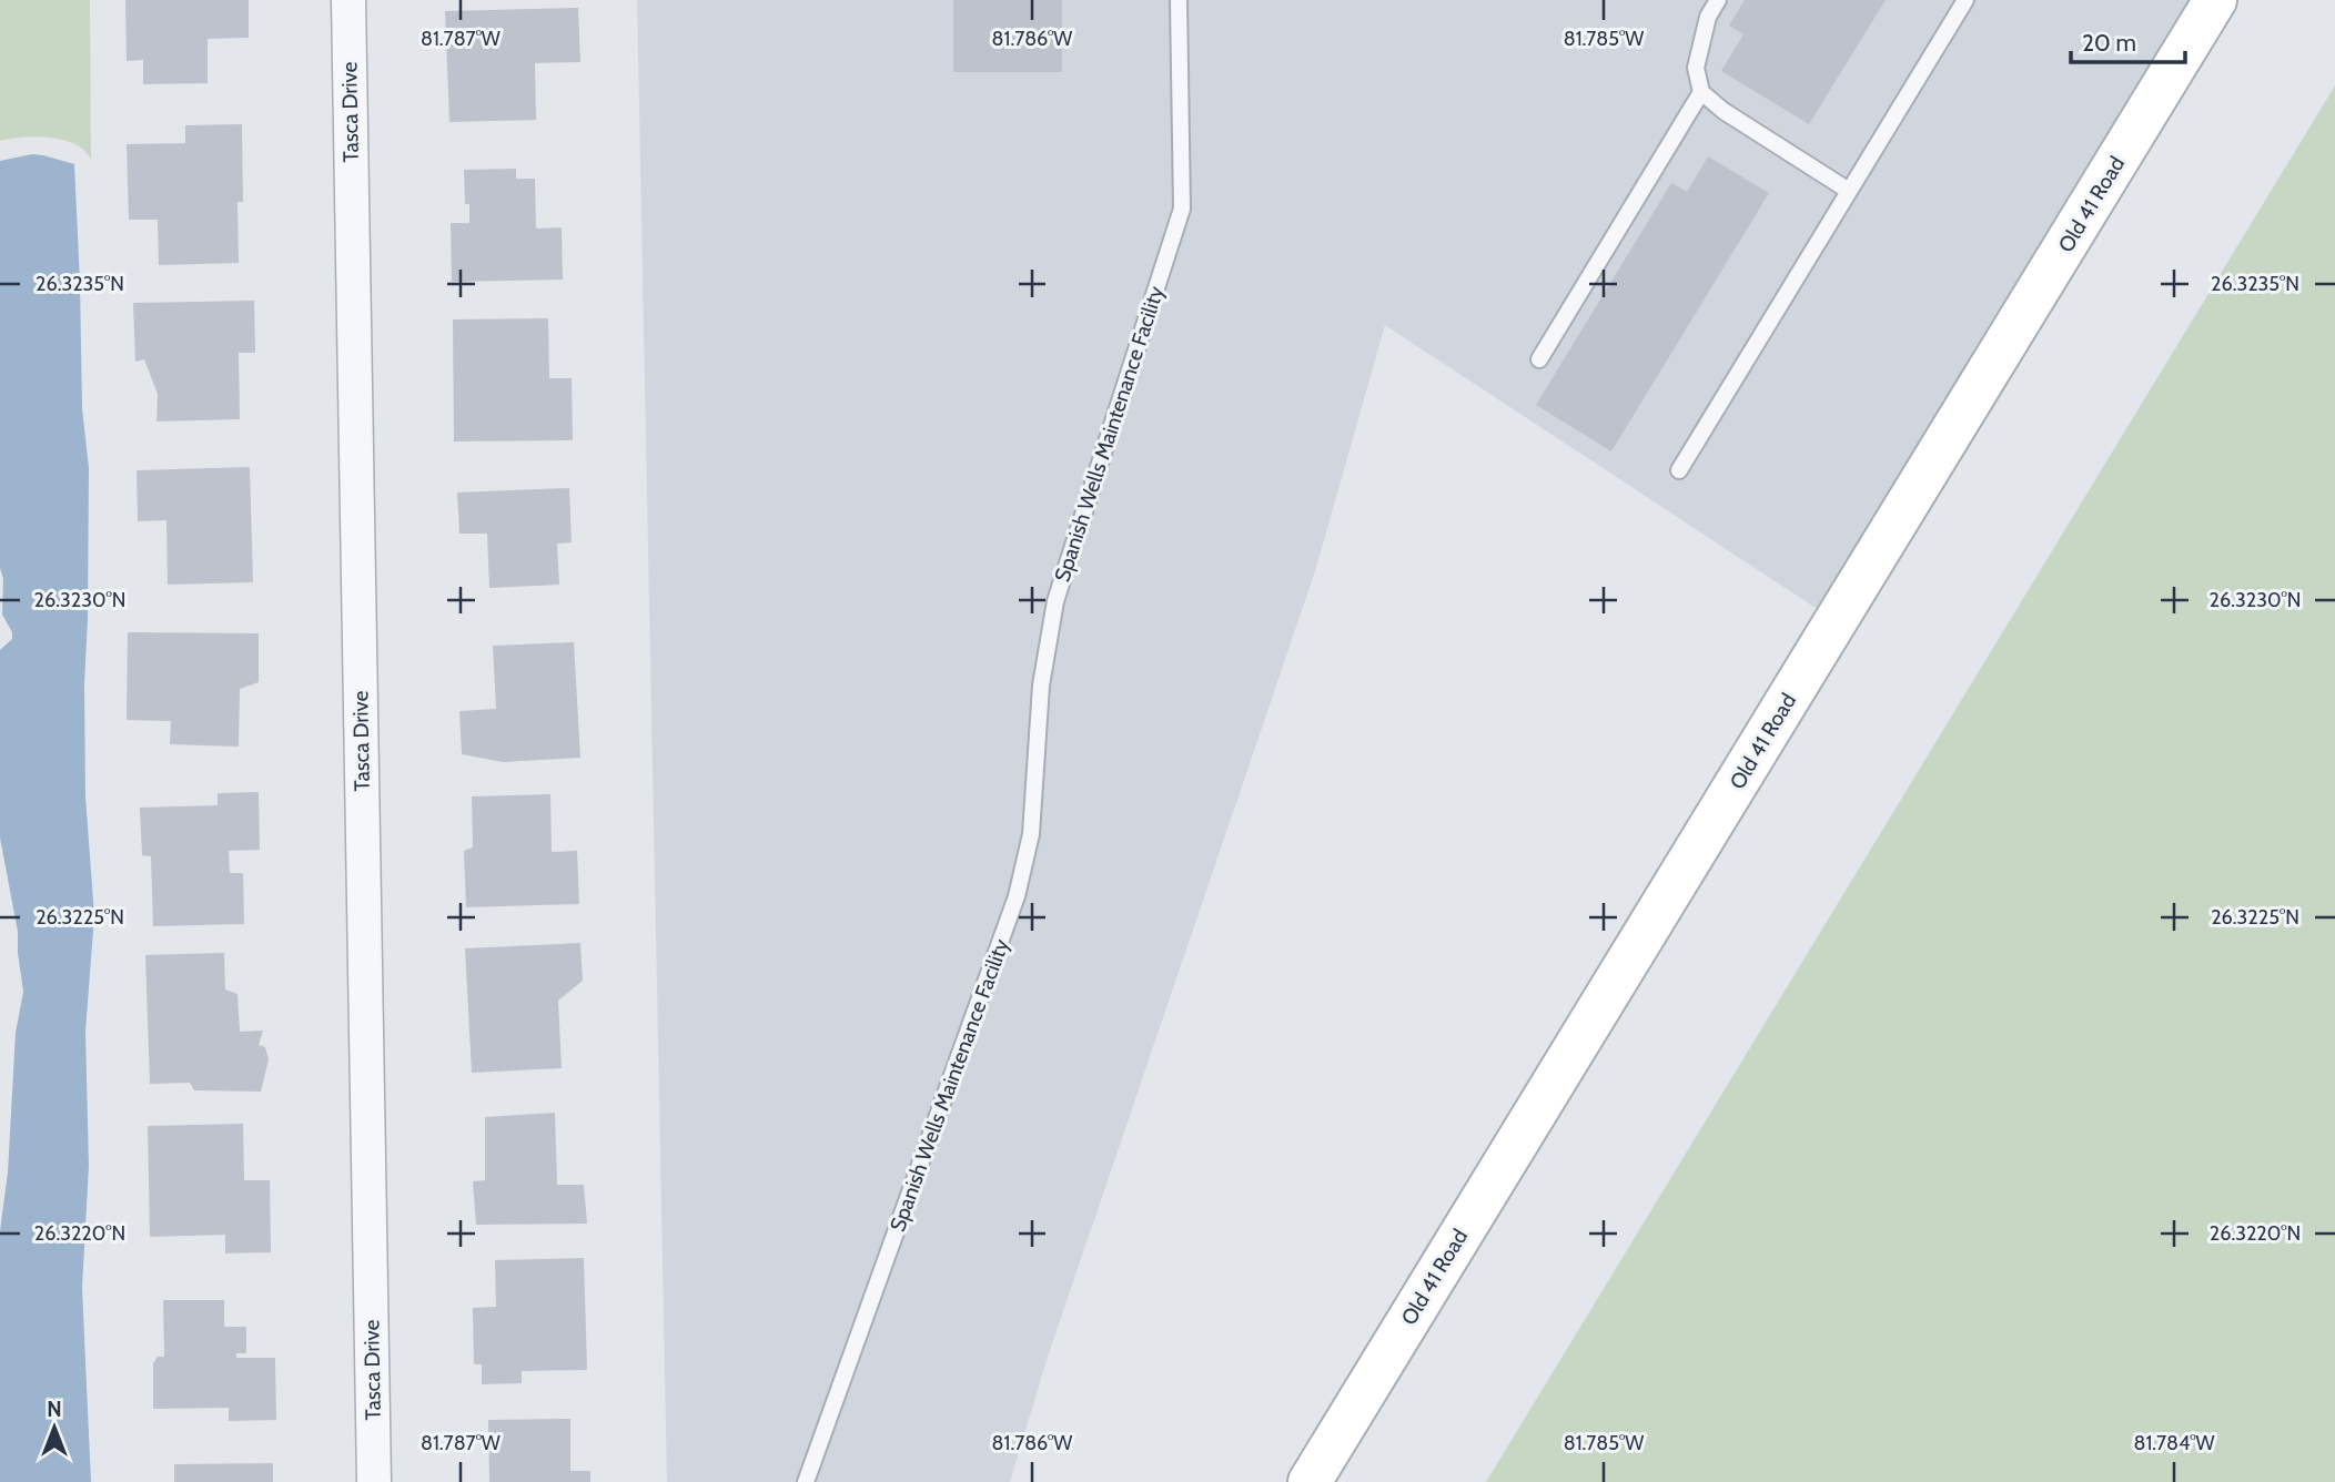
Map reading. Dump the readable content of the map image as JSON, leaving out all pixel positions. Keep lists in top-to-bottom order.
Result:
{
  "streets": {
    "street": ["Tasca Drive", "Old 41 Road"],
    "lane": ["Spanish Wells Maintenance Facility"]
  },
  "scale_bar": "20 m",
  "north": "top",
  "coordinates": [
    "81.787°W",
    "81.786°W",
    "81.785°W",
    "26.3235°N",
    "26.3230°N",
    "26.3225°N",
    "26.3220°N",
    "81.784°W"
  ]
}
